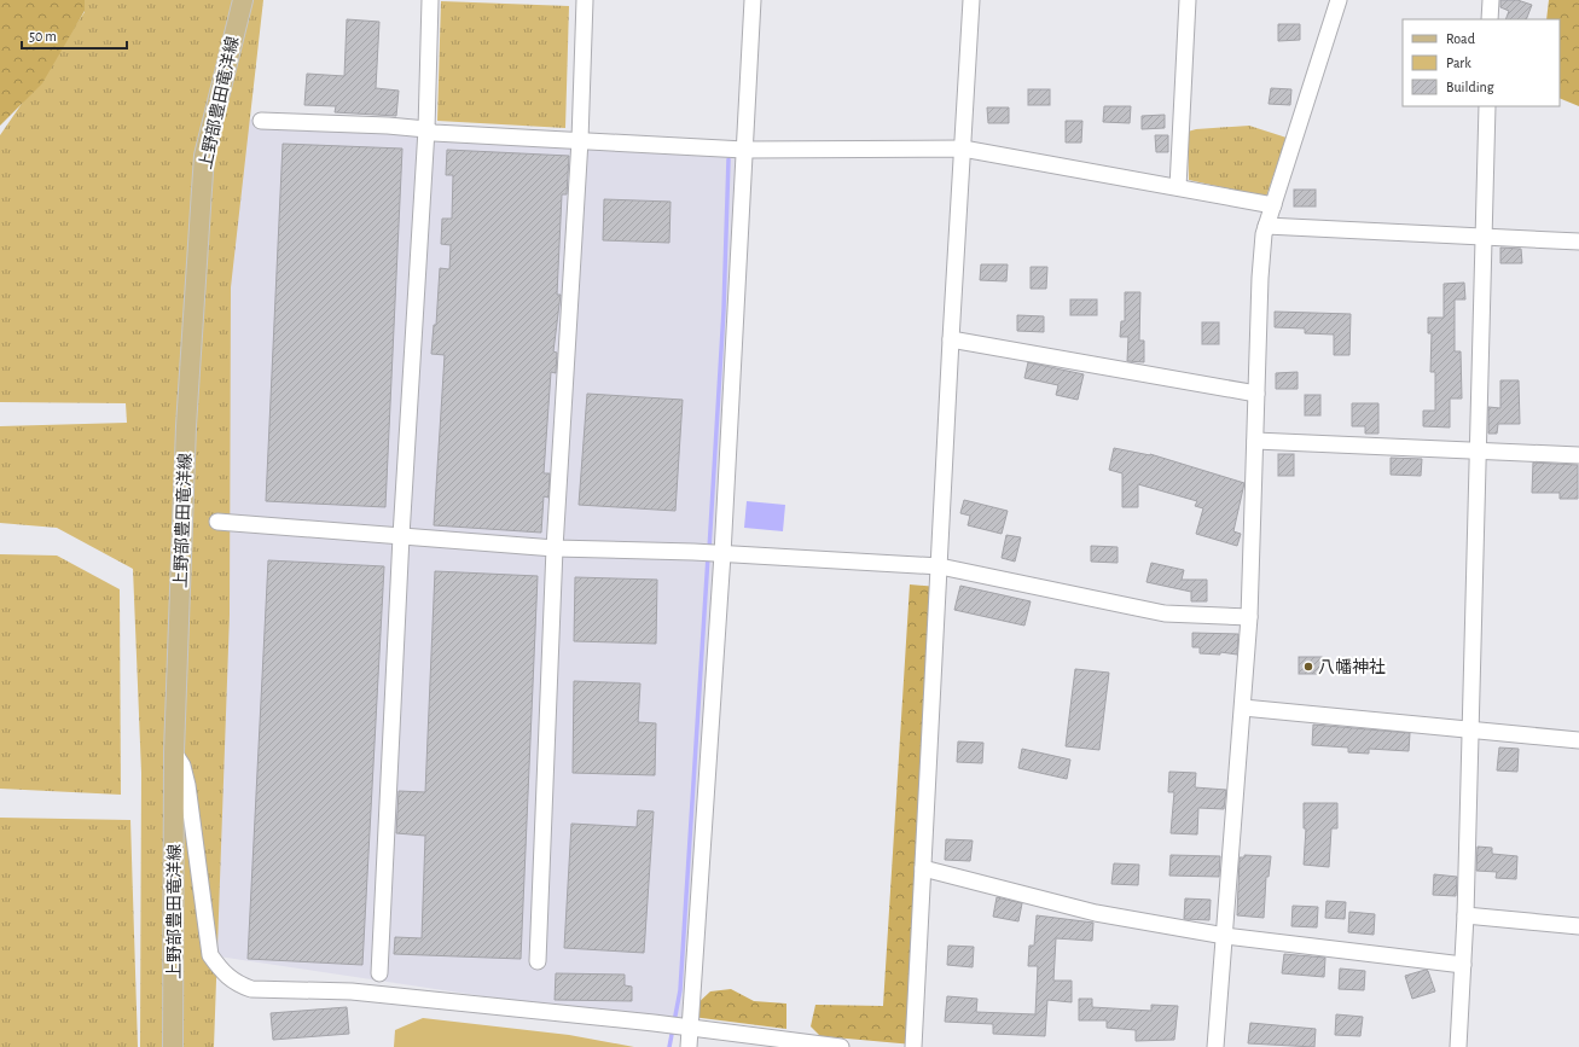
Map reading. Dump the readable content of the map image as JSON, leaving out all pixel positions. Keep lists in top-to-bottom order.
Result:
{
  "streets": {
    "main road": ["上野部豊田竜洋線"]
  },
  "places": ["八幡神社"],
  "legend": ["Road", "Park", "Building"],
  "scale_bar": "50 m"
}
